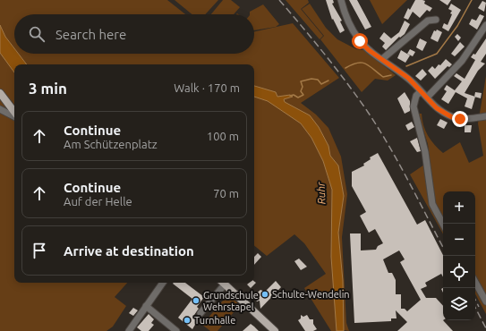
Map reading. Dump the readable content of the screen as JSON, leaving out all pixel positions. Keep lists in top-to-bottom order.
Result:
{
  "water": ["Ruhr"],
  "places": ["Schulte-Wendelin", "Grundschule Wehrstapel", "Turnhalle"],
  "page": {
    "search": "Search here",
    "heading": ["3 min", "Walk · 170 m"],
    "list": [
      ["Continue", "Am Schützenplatz", "100 m"],
      ["Continue", "Auf der Helle", "70 m"],
      "Arrive at destination"
    ],
    "map_buttons": ["+", "−"]
  }
}
